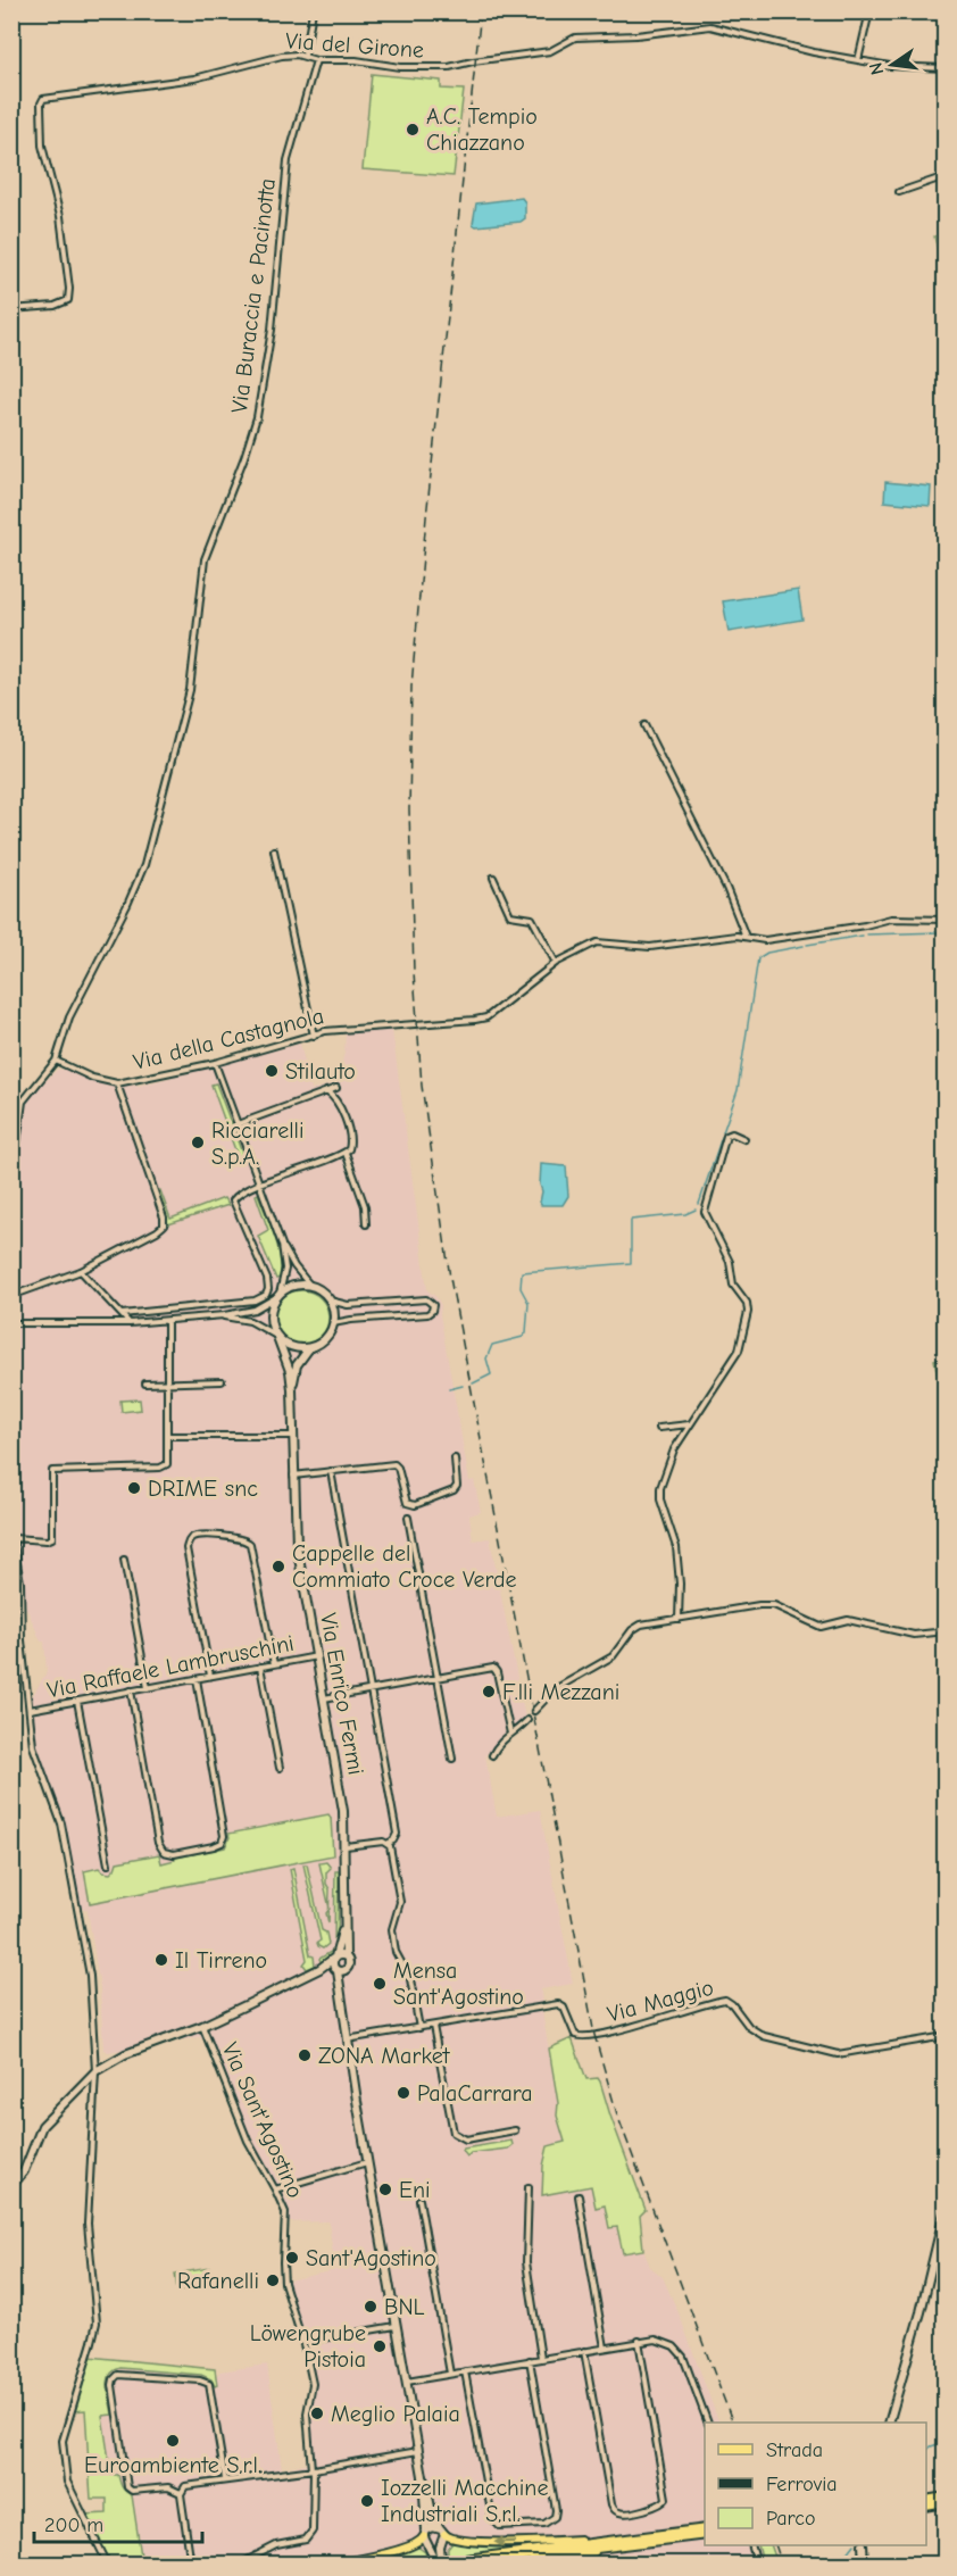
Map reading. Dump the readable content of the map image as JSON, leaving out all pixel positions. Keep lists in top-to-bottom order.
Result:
{
  "streets": {
    "street": [
      "Via del Girone",
      "Via Buraccia e Pacinotta",
      "Via della Castagnola",
      "Via Raffaele Lambruschini",
      "Via Enrico Fermi",
      "Via Maggio",
      "Via Sant'Agostino"
    ]
  },
  "crossings": [
    ["Via del Girone", "Via Buraccia e Pacinotta"],
    ["Via Buraccia e Pacinotta", "Via della Castagnola"],
    ["Via Raffaele Lambruschini", "Via Enrico Fermi"]
  ],
  "places": [
    "A.C. Tempio Chiazzano",
    "Stilauto",
    "Ricciarelli S.p.A.",
    "DRIME snc",
    "Cappelle del Commiato Croce Verde",
    "F.lli Mezzani",
    "Il Tirreno",
    "Mensa Sant'Agostino",
    "ZONA Market",
    "PalaCarrara",
    "Eni",
    "Sant'Agostino",
    "Rafanelli",
    "BNL",
    "Löwengrube Pistoia",
    "Meglio Palaia",
    "Euroambiente S.r.l.",
    "Iozzelli Macchine Industriali S.r.l."
  ],
  "legend": ["Strada", "Ferrovia", "Parco"],
  "scale_bar": "200 m",
  "north": "left"
}
